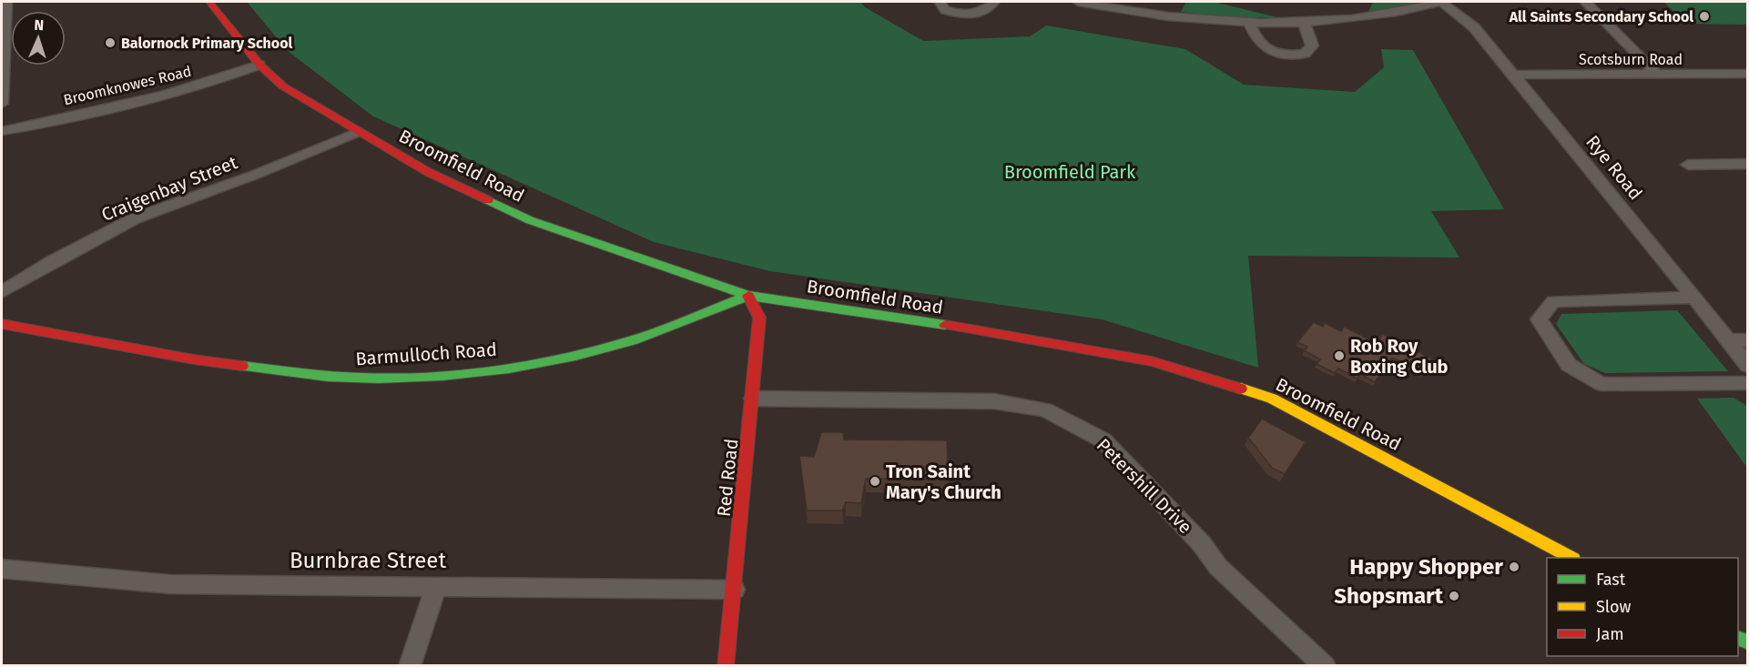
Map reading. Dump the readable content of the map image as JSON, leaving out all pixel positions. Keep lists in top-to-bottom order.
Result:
{
  "streets": {
    "street": [
      "Scotsburn Road",
      "Broomknowes Road",
      "Broomfield Road",
      "Rye Road",
      "Craigenbay Street",
      "Barmulloch Road",
      "Red Road",
      "Petershill Drive",
      "Burnbrae Street"
    ]
  },
  "crossings": [
    ["Scotsburn Road", "Rye Road"],
    ["Broomknowes Road", "Broomfield Road"],
    ["Broomfield Road", "Craigenbay Street"],
    ["Broomfield Road", "Barmulloch Road"],
    ["Broomfield Road", "Red Road"],
    ["Barmulloch Road", "Red Road"],
    ["Red Road", "Petershill Drive"],
    ["Red Road", "Burnbrae Street"]
  ],
  "parks": ["Broomfield Park"],
  "places": [
    "All Saints Secondary School",
    "Balornock Primary School",
    "Rob Roy Boxing Club",
    "Tron Saint Mary's Church",
    "Happy Shopper",
    "Shopsmart"
  ],
  "legend": ["Fast", "Slow", "Jam"],
  "north": "top"
}
